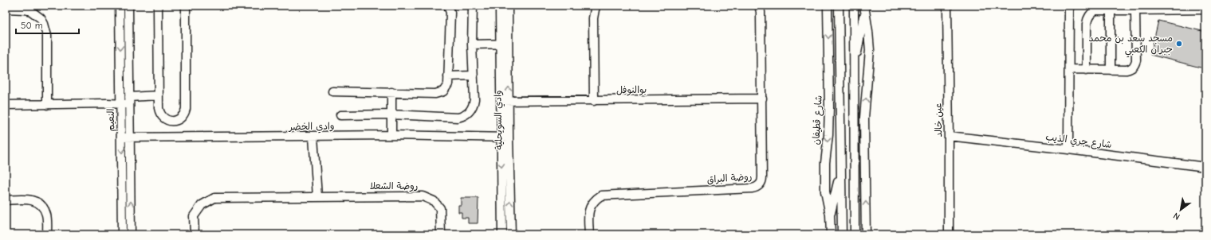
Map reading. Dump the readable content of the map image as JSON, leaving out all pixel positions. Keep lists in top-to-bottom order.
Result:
{
  "streets": {
    "street": [
      "بوالنوفل",
      "النعيم",
      "وادي السويحلية",
      "شارع قطيفان",
      "عين خالد",
      "وادي الخضر",
      "شارع جري الذيب",
      "روضة البراق",
      "روضة الشعلا"
    ]
  },
  "crossings": [
    ["بوالنوفل", "وادي السويحلية"],
    ["بوالنوفل", "روضة البراق"],
    ["النعيم", "وادي الخضر"],
    ["وادي السويحلية", "وادي الخضر"],
    ["عين خالد", "شارع جري الذيب"]
  ],
  "places": ["مسجد سعد بن محمد جبران الكعبي"],
  "scale_bar": "50 m",
  "north": "bottom left"
}
